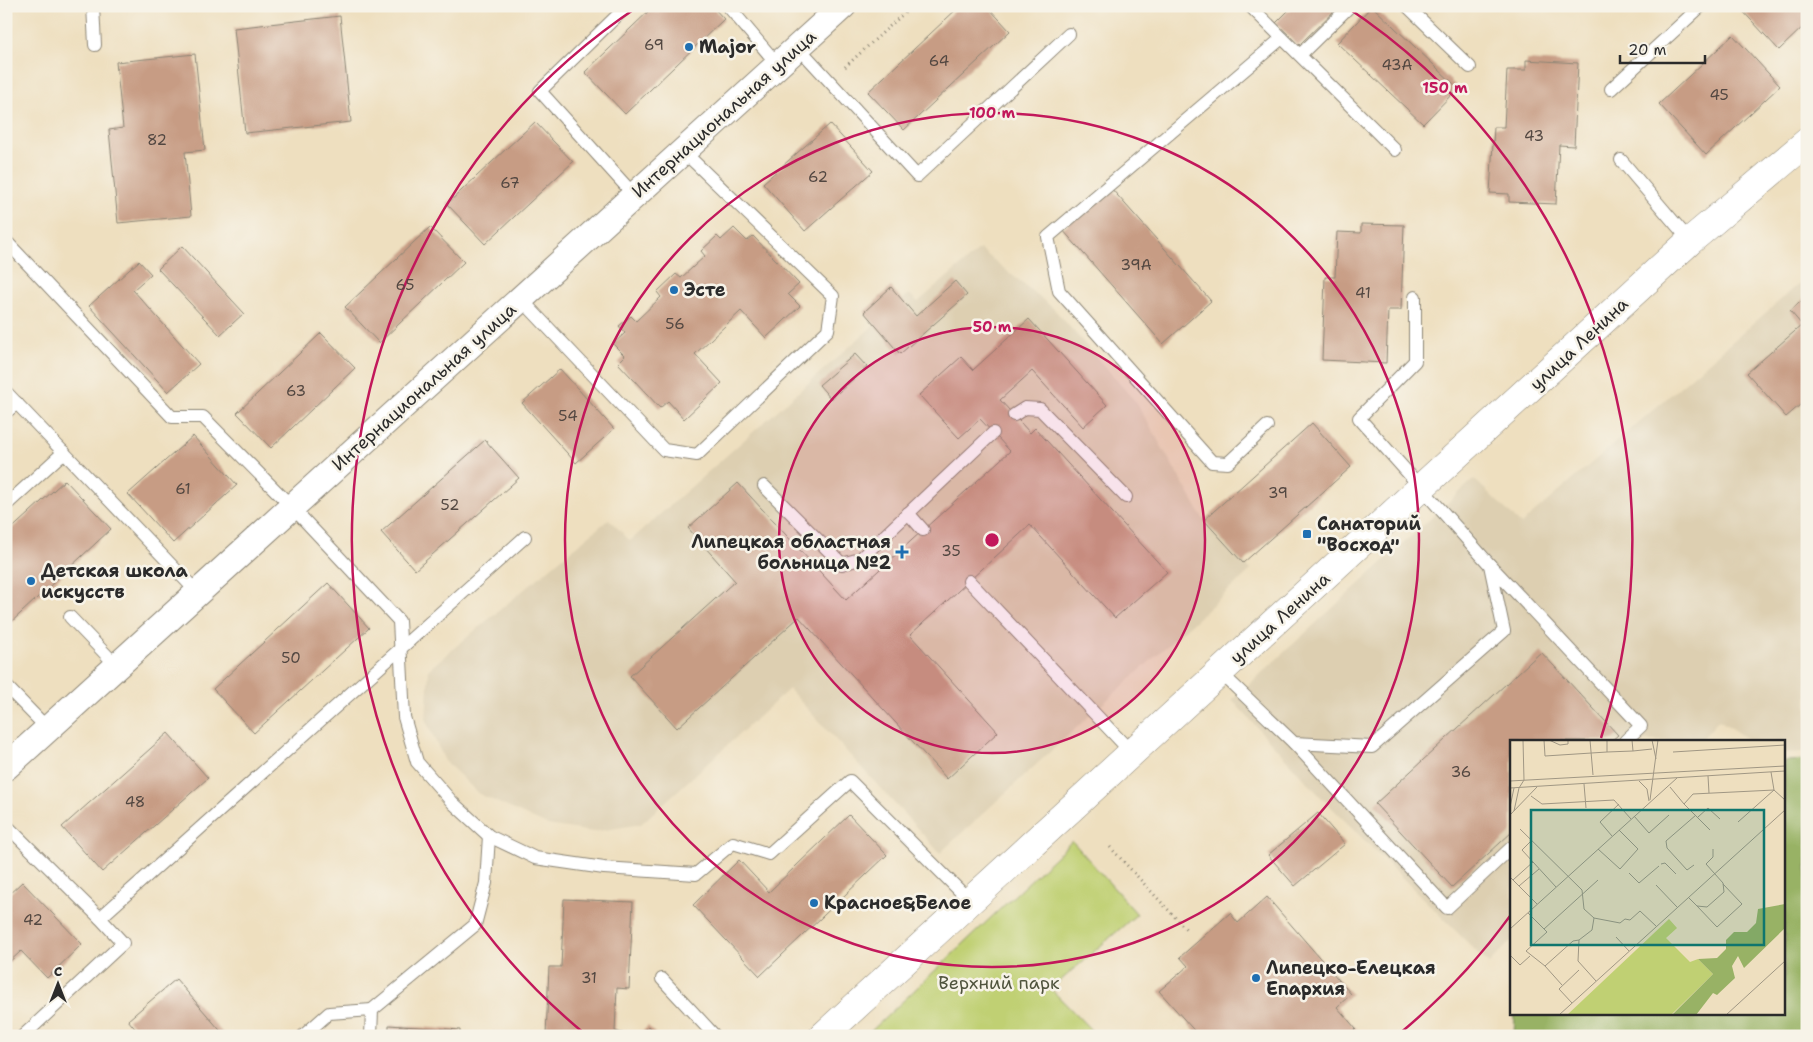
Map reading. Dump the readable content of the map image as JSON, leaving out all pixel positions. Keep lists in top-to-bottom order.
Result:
{
  "streets": {
    "street": ["Интернациональная улица", "улица Ленина"]
  },
  "parks": ["Верхний парк"],
  "places": {
    "other": [
      "Major",
      "Эсте",
      "Детская школа искусств",
      "Красное&Белое",
      "Липецко-Елецкая Епархия"
    ],
    "transit": ["Санаторий \"Восход\""],
    "health": ["Липецкая областная больница №2"]
  },
  "house_numbers": [
    "69",
    "64",
    "43А",
    "45",
    "43",
    "82",
    "62",
    "67",
    "39А",
    "65",
    "41",
    "56",
    "63",
    "54",
    "61",
    "39",
    "52",
    "35",
    "50",
    "36",
    "48",
    "42",
    "31"
  ],
  "scale_bar": "20 m",
  "north": "top",
  "rings": ["150 m", "100 m", "50 m"]
}
